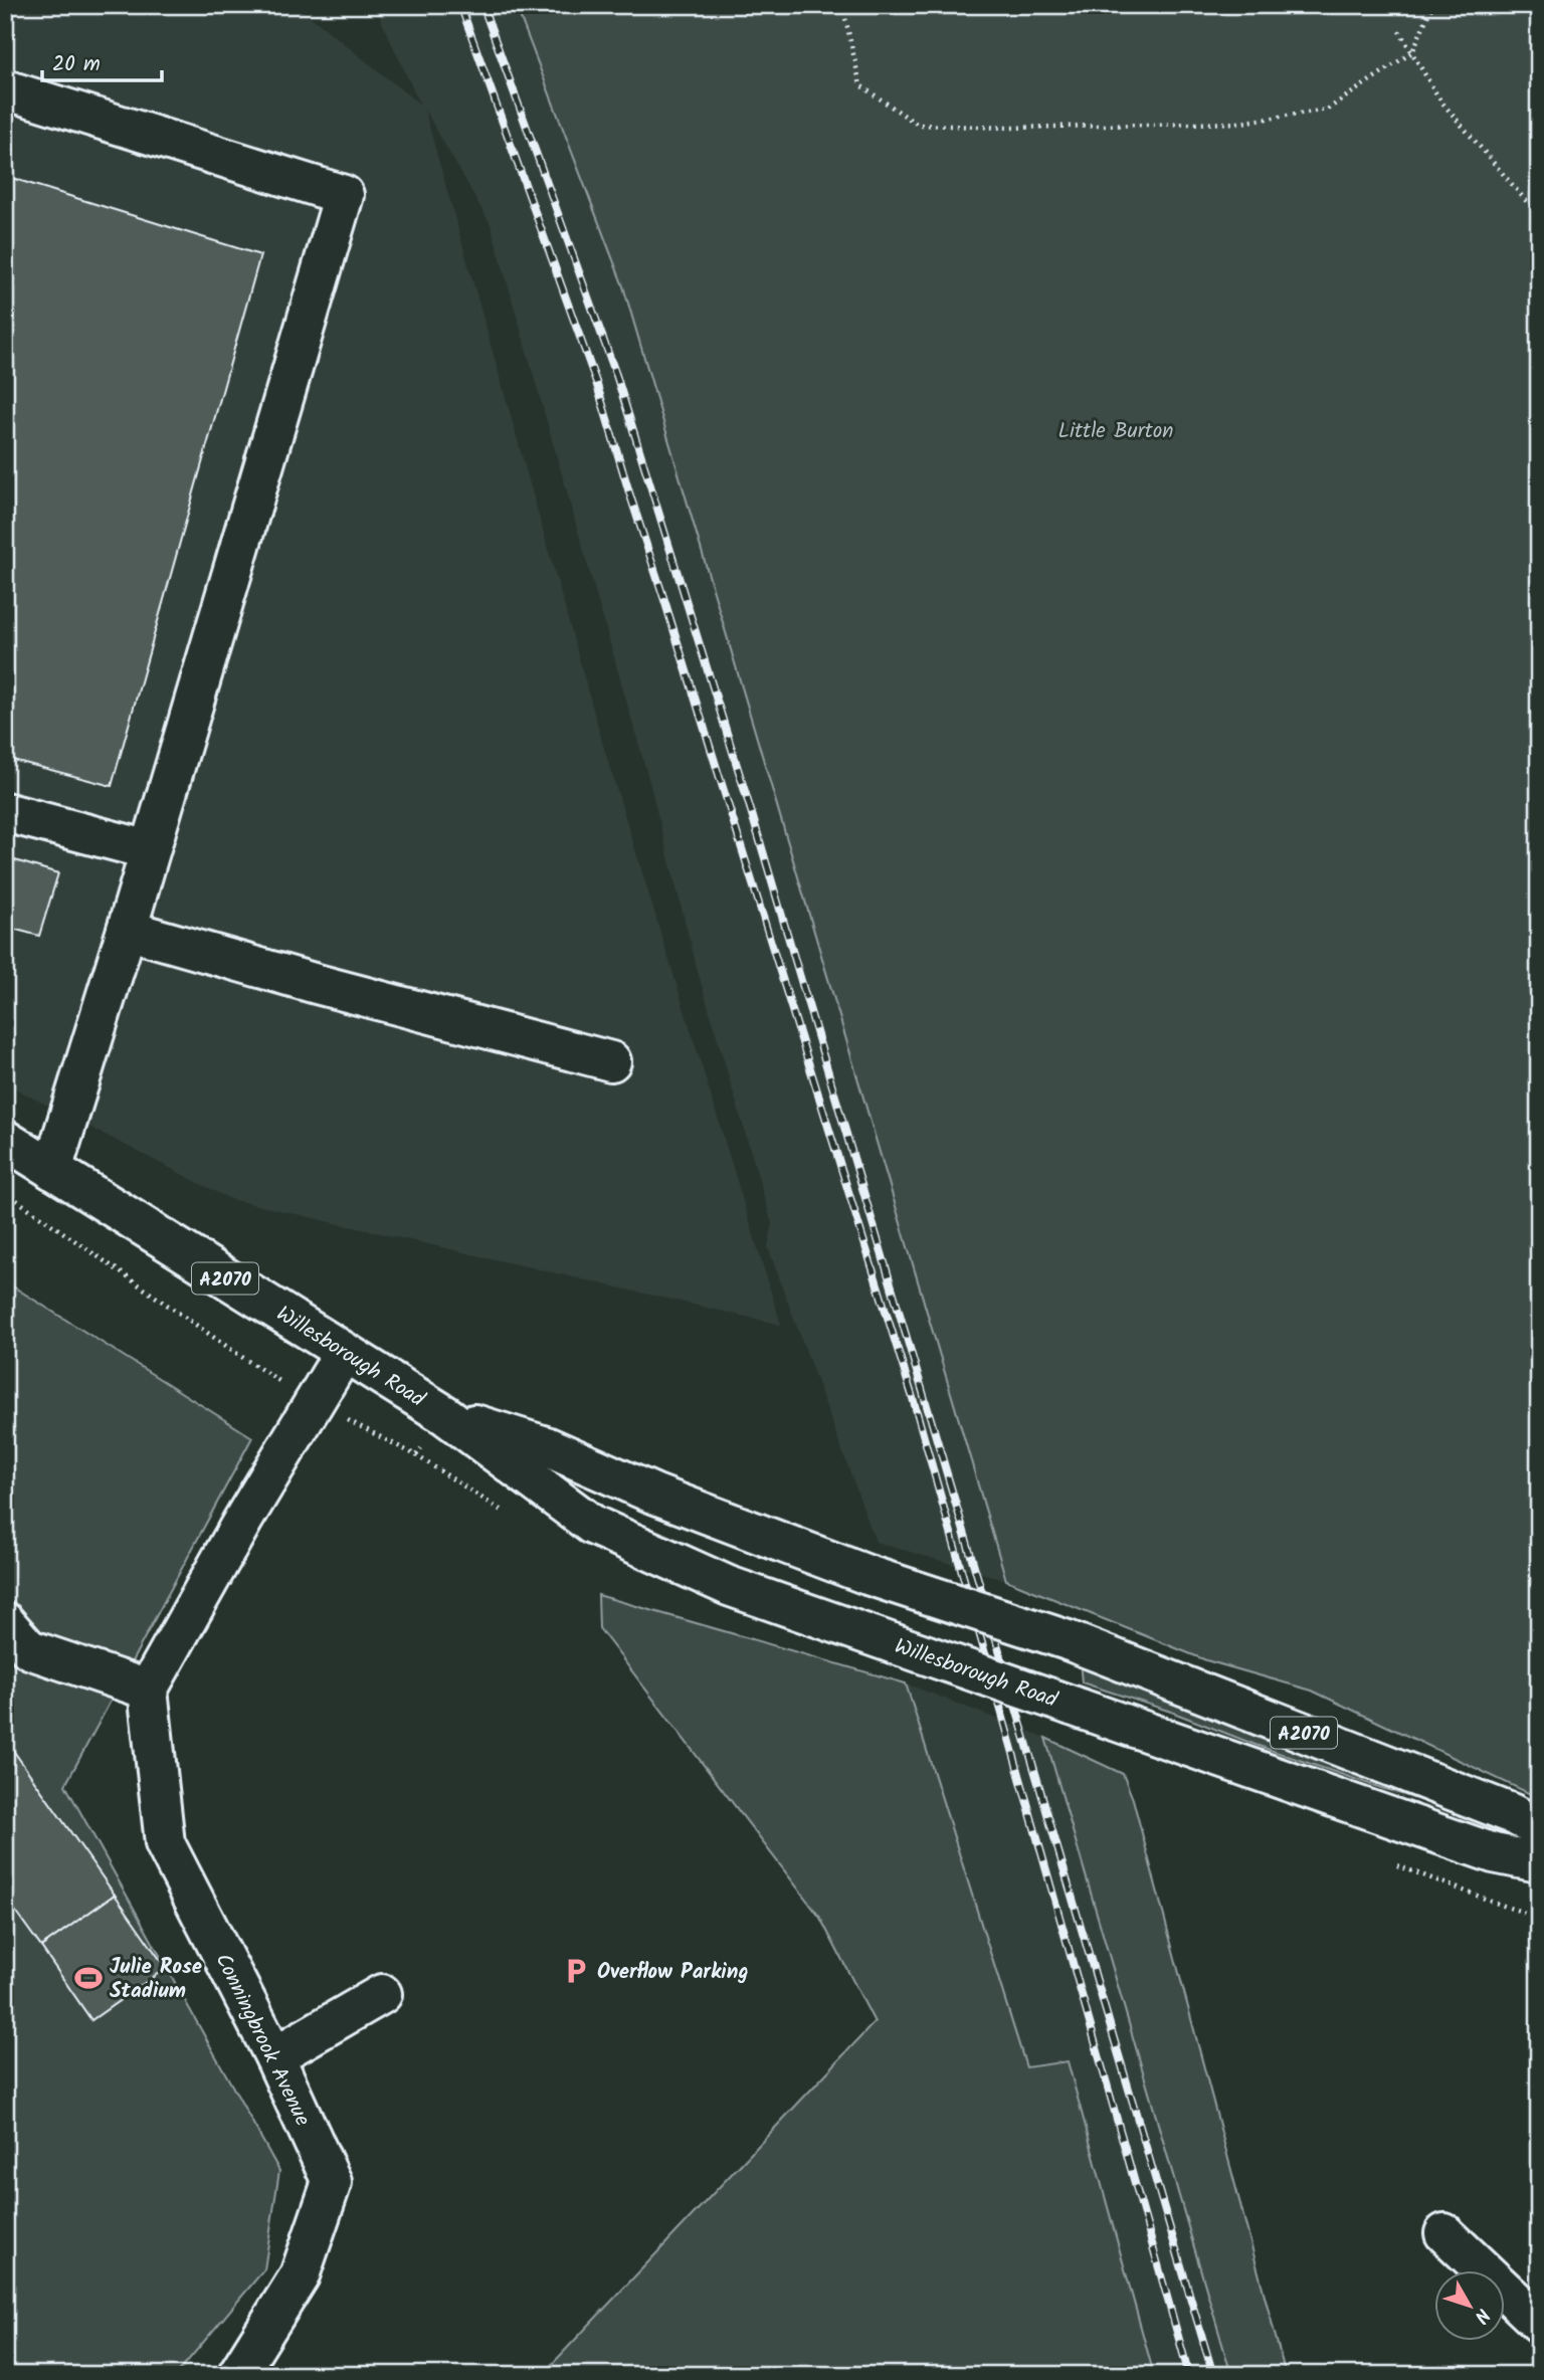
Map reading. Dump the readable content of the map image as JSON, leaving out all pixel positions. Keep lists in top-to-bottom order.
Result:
{
  "streets": {
    "main road": ["A2070", "Willesborough Road", "Conningbrook Avenue"]
  },
  "parks": ["Little Burton"],
  "places": {
    "parking": ["Overflow Parking"],
    "sports": ["Julie Rose Stadium"]
  },
  "scale_bar": "20 m",
  "north": "bottom right"
}
